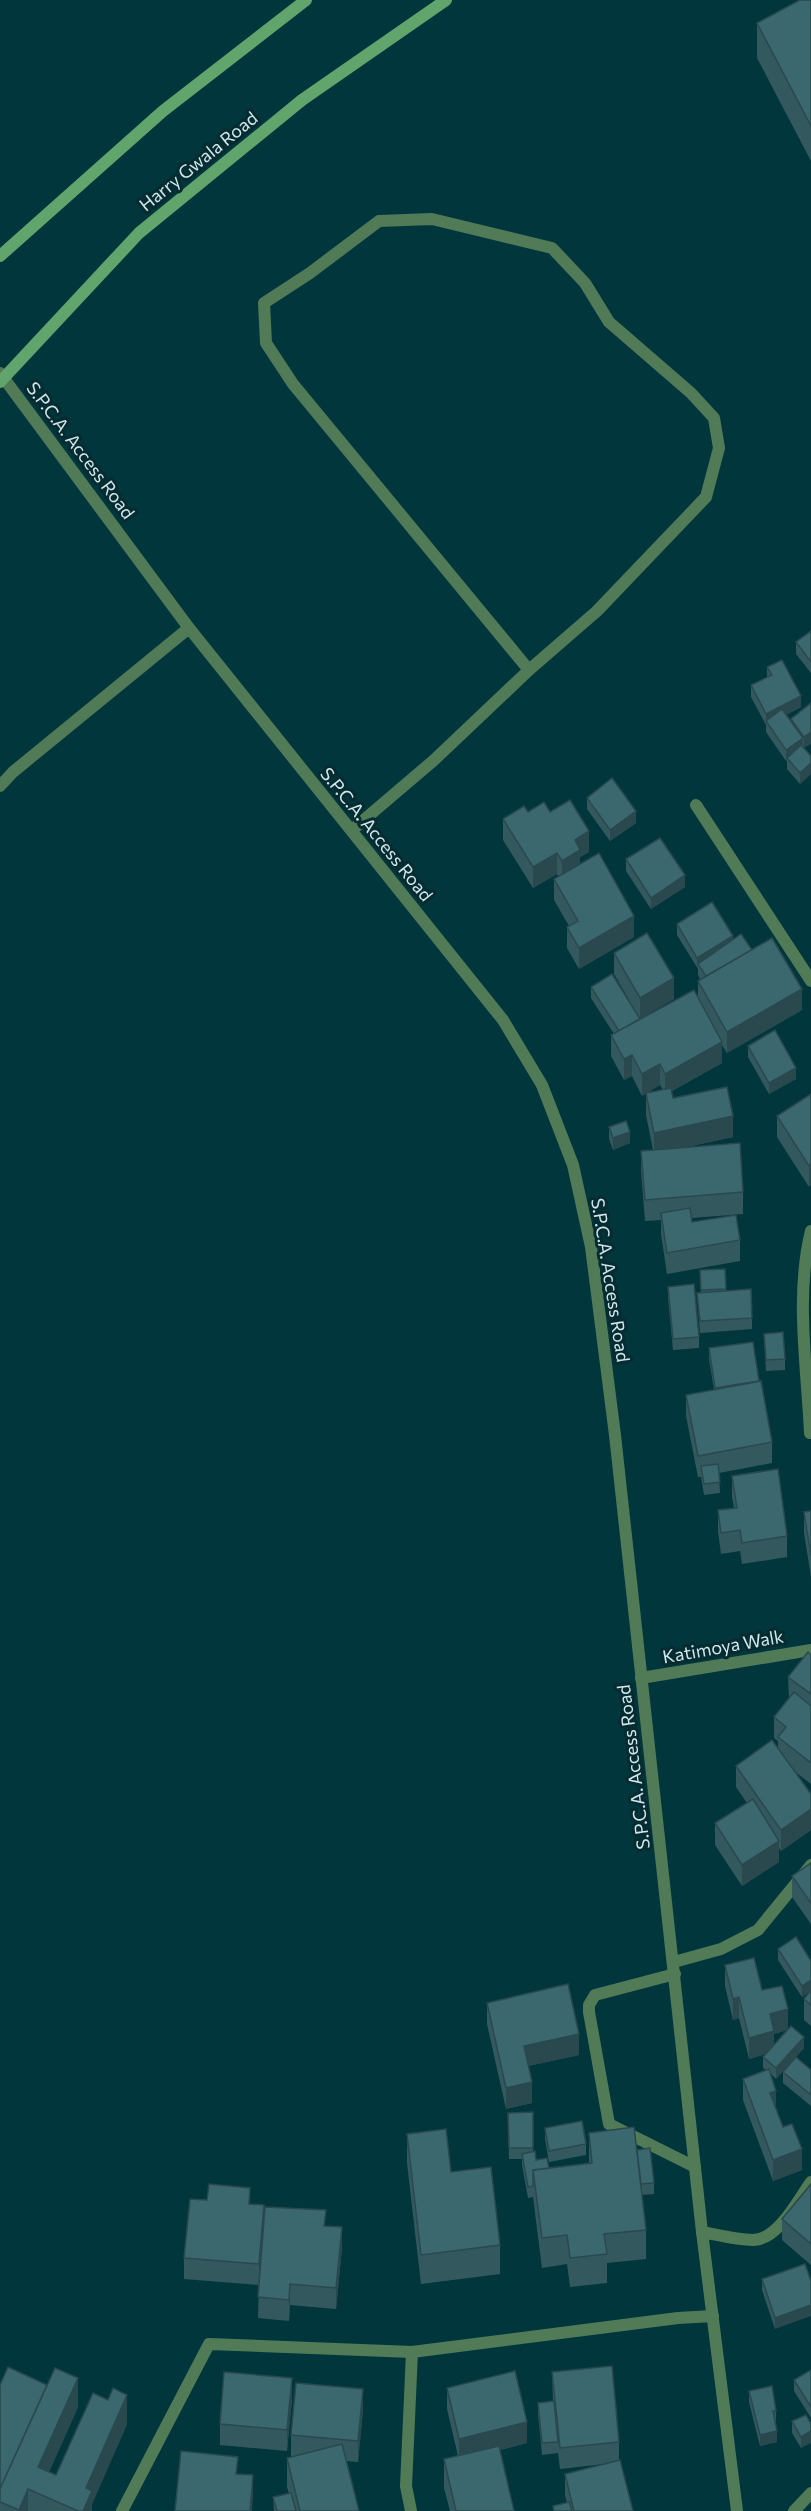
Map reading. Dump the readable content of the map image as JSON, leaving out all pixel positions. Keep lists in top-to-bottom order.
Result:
{
  "streets": {
    "main road": ["Harry Gwala Road"],
    "street": ["S.P.C.A. Access Road", "Katimoya Walk"]
  },
  "crossings": [
    ["Harry Gwala Road", "S.P.C.A. Access Road"],
    ["S.P.C.A. Access Road", "Katimoya Walk"]
  ]
}
